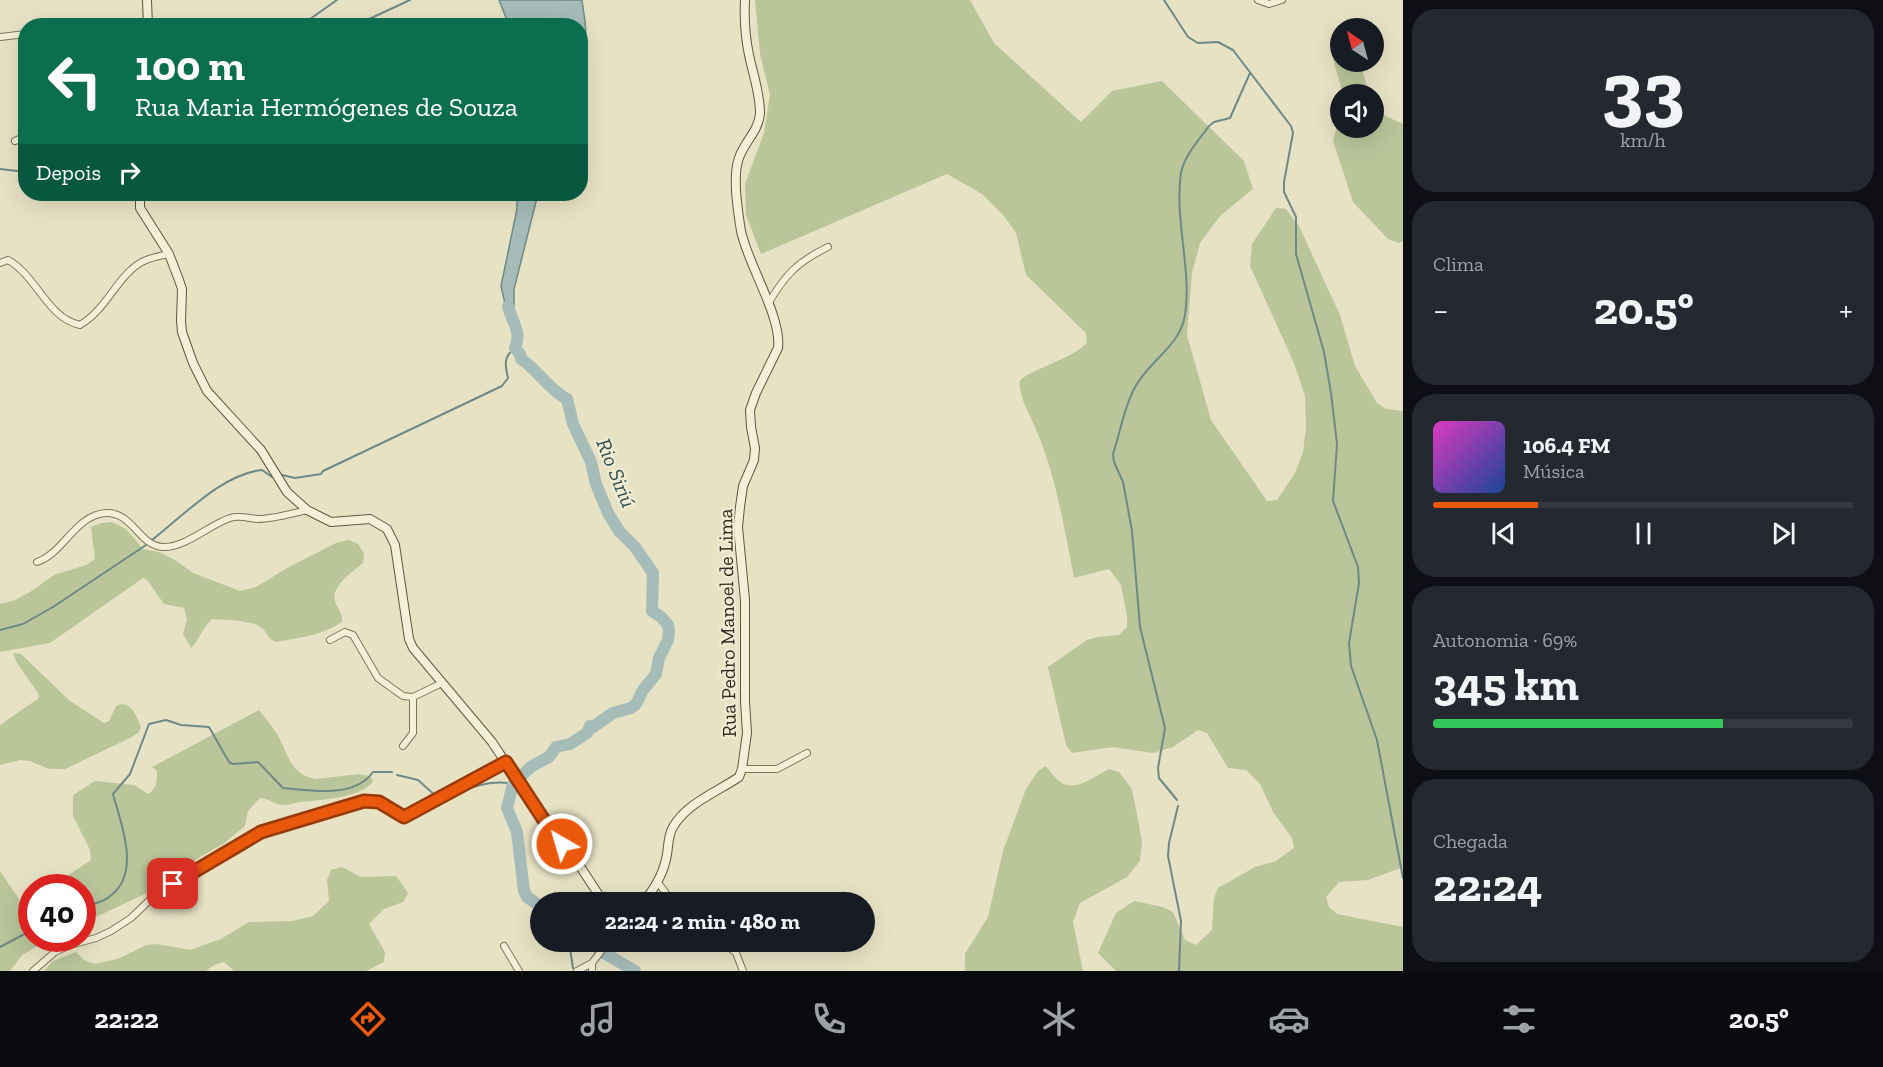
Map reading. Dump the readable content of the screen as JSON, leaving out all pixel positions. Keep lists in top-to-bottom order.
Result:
{
  "streets": {
    "street": ["Rua Pedro Manoel de Lima"]
  },
  "water": ["Rio Siriú"],
  "north": "top left",
  "page": {
    "tile": [
      ["33", "km/h"],
      "Clima",
      ["Autonomia · 69%", "345 km"],
      ["Chegada", "22:24"]
    ],
    "turn": ["100 m", "Rua Maria Hermógenes de Souza"],
    "then": "Depois",
    "heat": ["−", "20.5°", "+"],
    "song": ["106.4 FM", "Música"],
    "limit": "40",
    "trip": "22:24 · 2 min · 480 m",
    "tabs": ["22:22", "20.5°"]
  }
}
